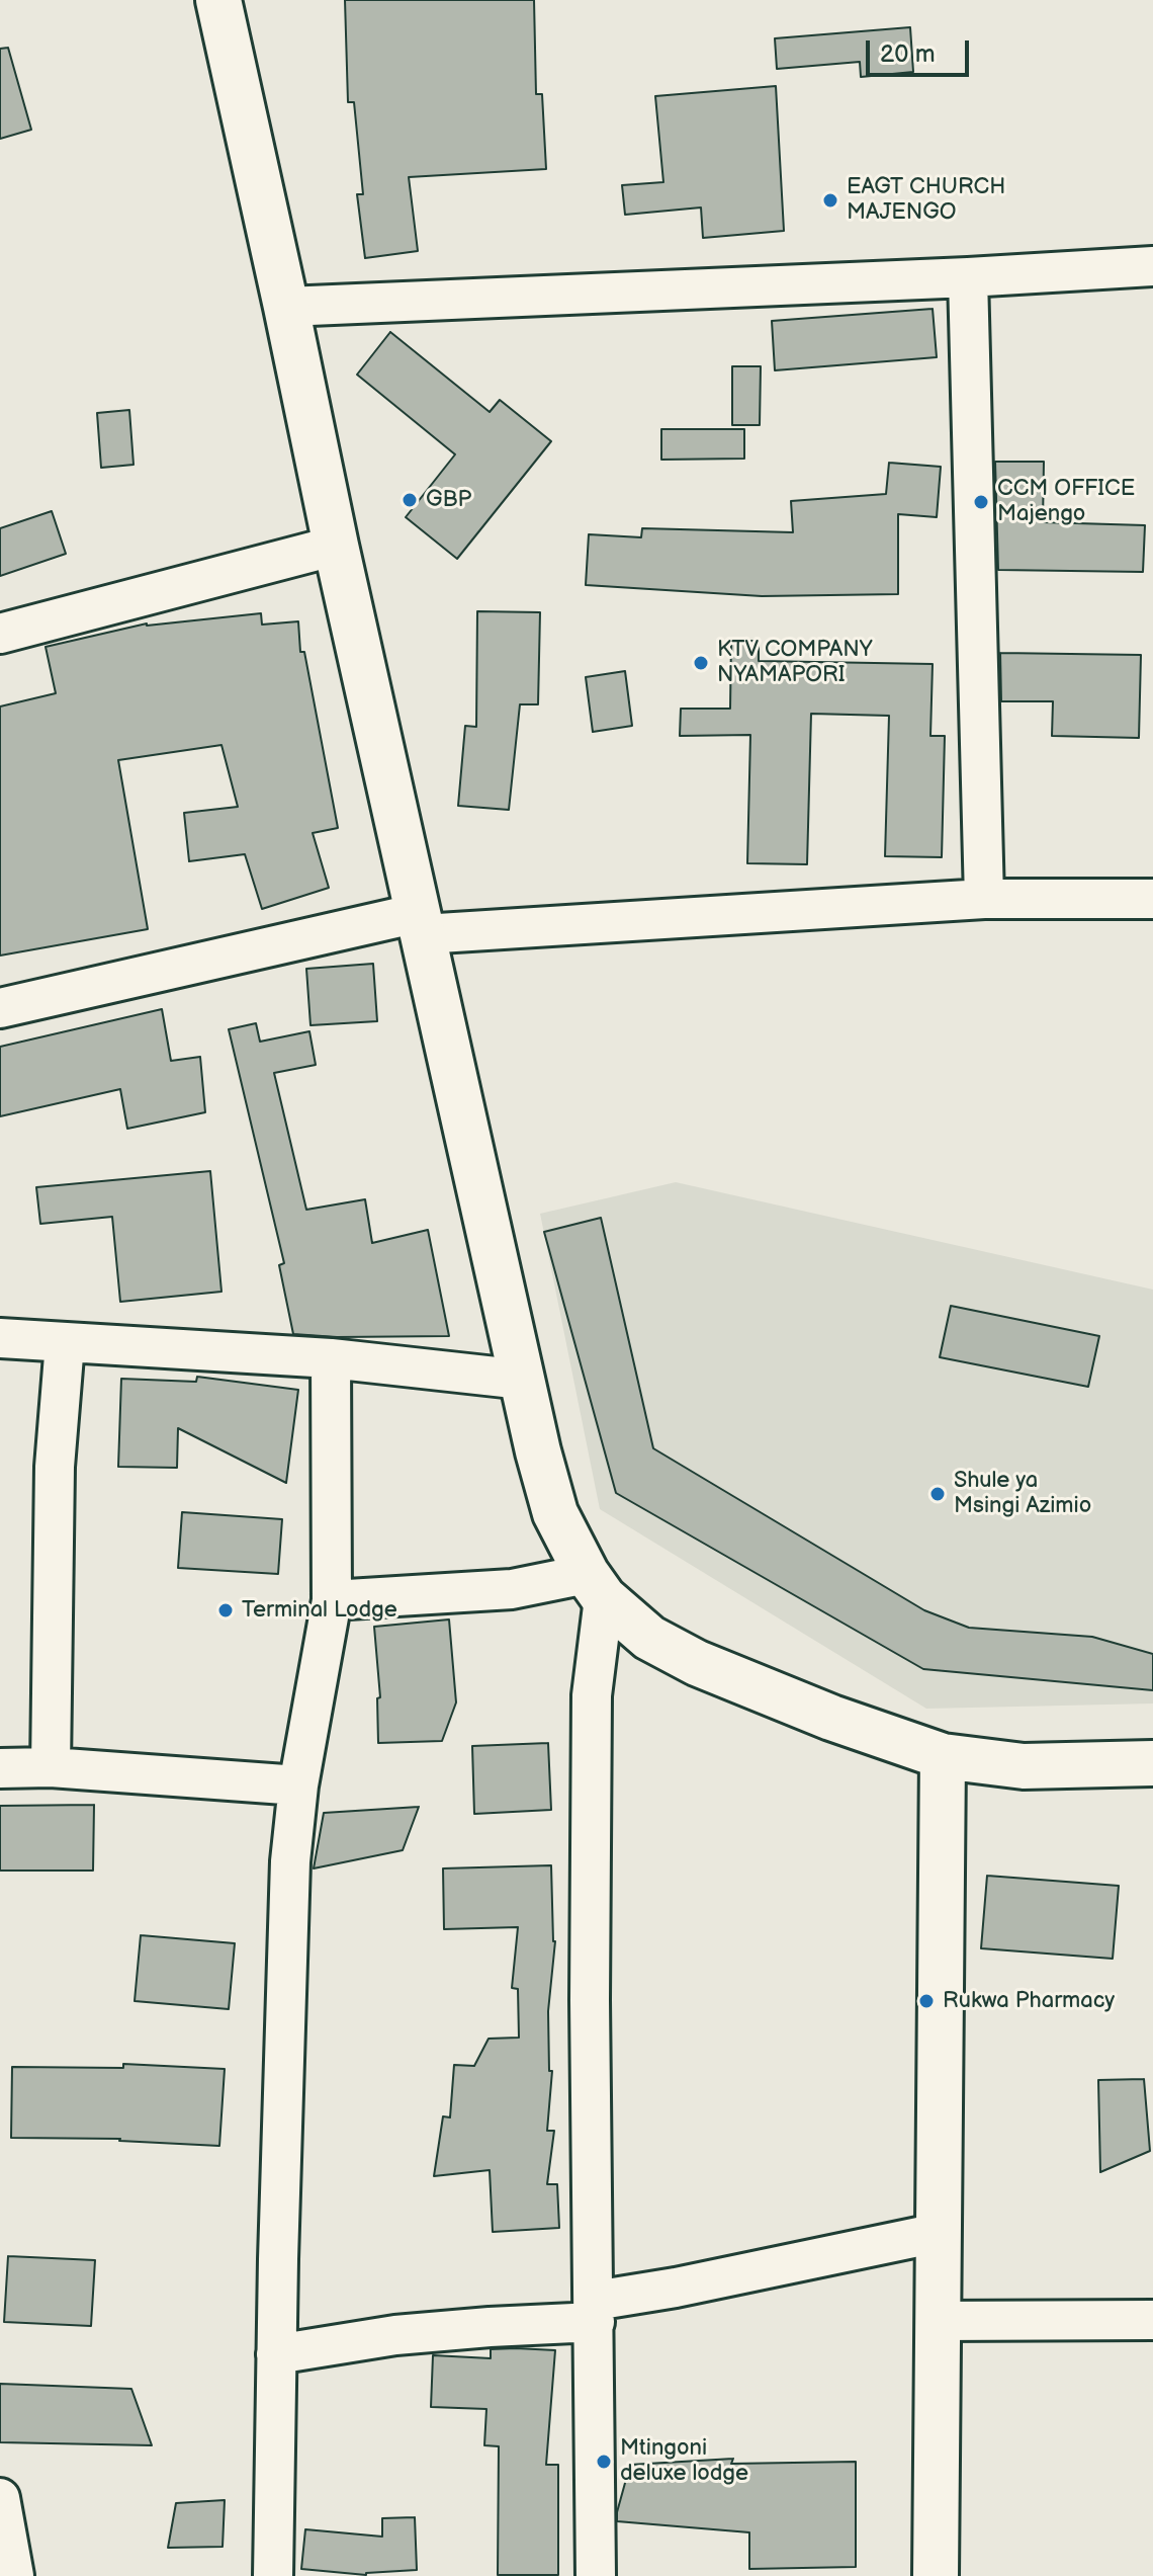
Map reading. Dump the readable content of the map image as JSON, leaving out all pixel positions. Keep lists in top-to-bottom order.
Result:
{
  "places": [
    "EAGT CHURCH MAJENGO",
    "GBP",
    "CCM OFFICE Majengo",
    "KTV COMPANY NYAMAPORI",
    "Shule ya Msingi Azimio",
    "Terminal Lodge",
    "Rukwa Pharmacy",
    "Mtingoni deluxe lodge"
  ],
  "scale_bar": "20 m"
}
